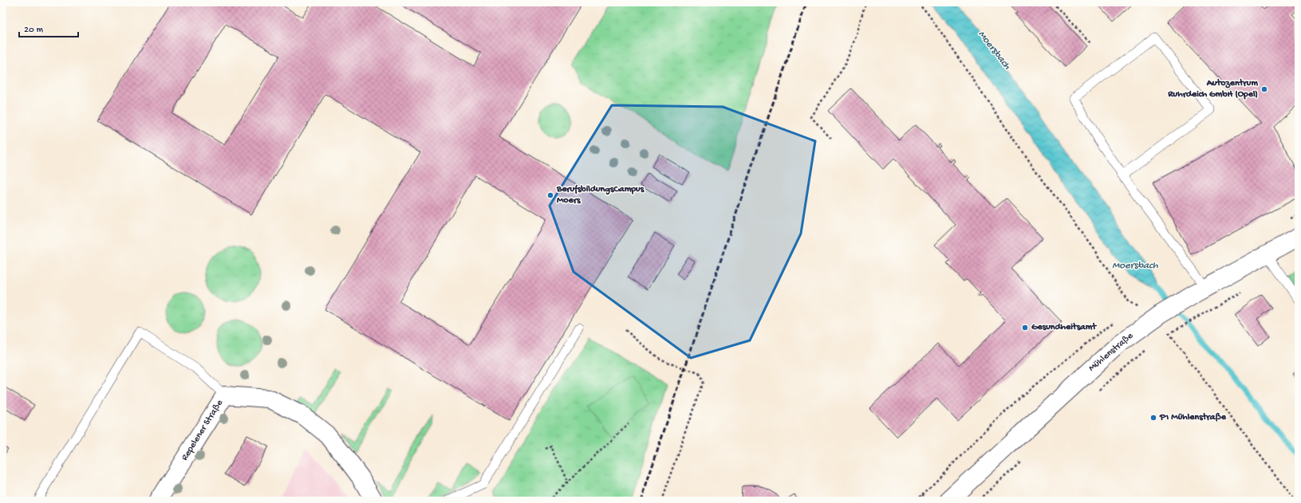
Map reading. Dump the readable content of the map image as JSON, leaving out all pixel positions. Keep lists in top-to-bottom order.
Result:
{
  "streets": {
    "main road": ["Mühlenstraße", "Repelener Straße"]
  },
  "water": ["Moersbach"],
  "places": [
    "Autozentrum Ruhrdeich GmbH (Opel)",
    "BerufsbildungsCampus Moers",
    "Gesundheitsamt",
    "P1 Mühlenstraße"
  ],
  "scale_bar": "20 m"
}
